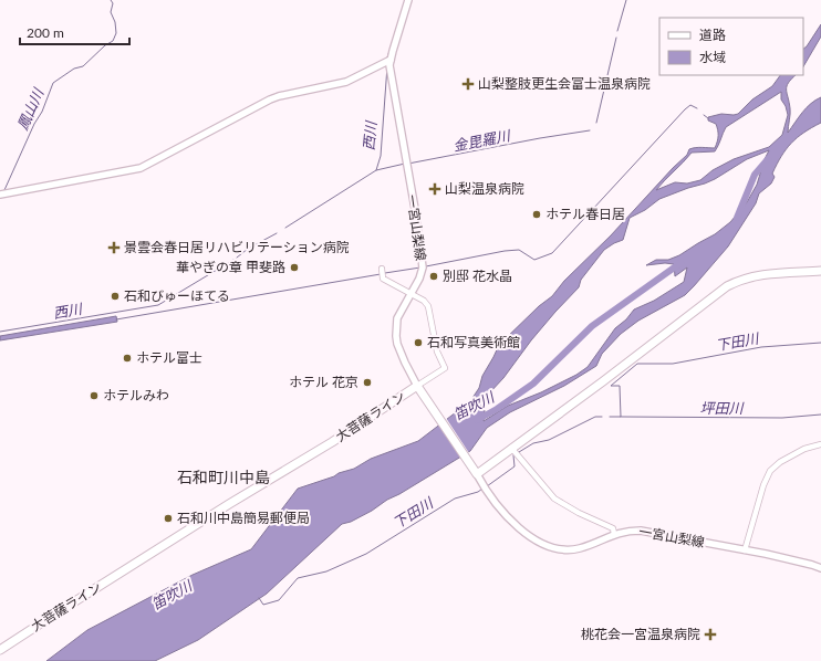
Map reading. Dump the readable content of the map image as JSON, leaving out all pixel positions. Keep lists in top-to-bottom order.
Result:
{
  "streets": {
    "highway": ["大菩薩ライン"],
    "main road": ["一宮山梨線"]
  },
  "crossings": [
    ["一宮山梨線", "大菩薩ライン"]
  ],
  "districts": ["石和町川中島"],
  "water": [
    "鳳山川",
    "西川",
    "金毘羅川",
    "下田川",
    "笛吹川",
    "坪田川"
  ],
  "places": {
    "health": [
      "山梨整肢更生会富士温泉病院",
      "山梨温泉病院",
      "景雲会春日居リハビリテーション病院",
      "桃花会一宮温泉病院"
    ],
    "other": [
      "ホテル春日居",
      "華やぎの章 甲斐路",
      "別邸 花水晶",
      "石和びゅーほてる",
      "石和写真美術館",
      "ホテル富士",
      "ホテル 花京",
      "ホテルみわ",
      "石和川中島簡易郵便局"
    ]
  },
  "legend": ["道路", "水域"],
  "scale_bar": "200 m"
}
